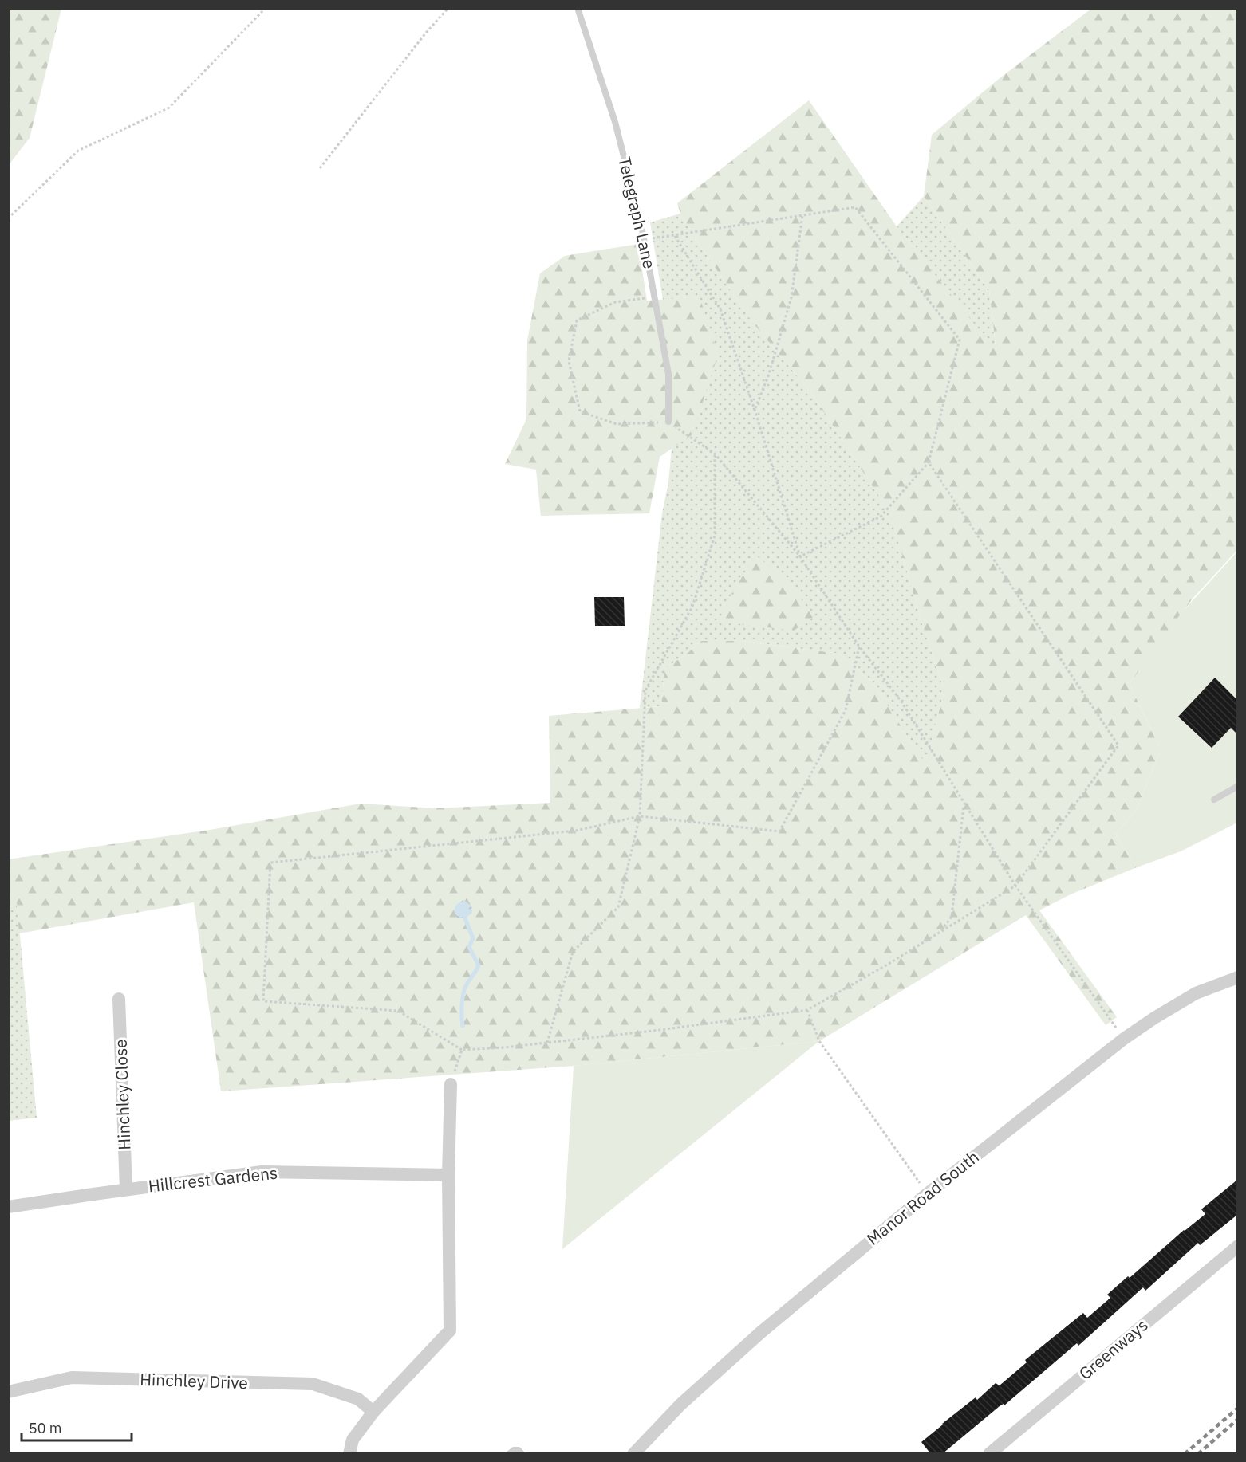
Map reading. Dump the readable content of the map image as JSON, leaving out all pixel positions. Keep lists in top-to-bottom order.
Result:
{
  "streets": {
    "street": [
      "Hinchley Close",
      "Hillcrest Gardens",
      "Manor Road South",
      "Greenways",
      "Hinchley Drive"
    ],
    "lane": ["Telegraph Lane"]
  },
  "crossings": [
    ["Hinchley Close", "Hillcrest Gardens"]
  ],
  "scale_bar": "50 m"
}
